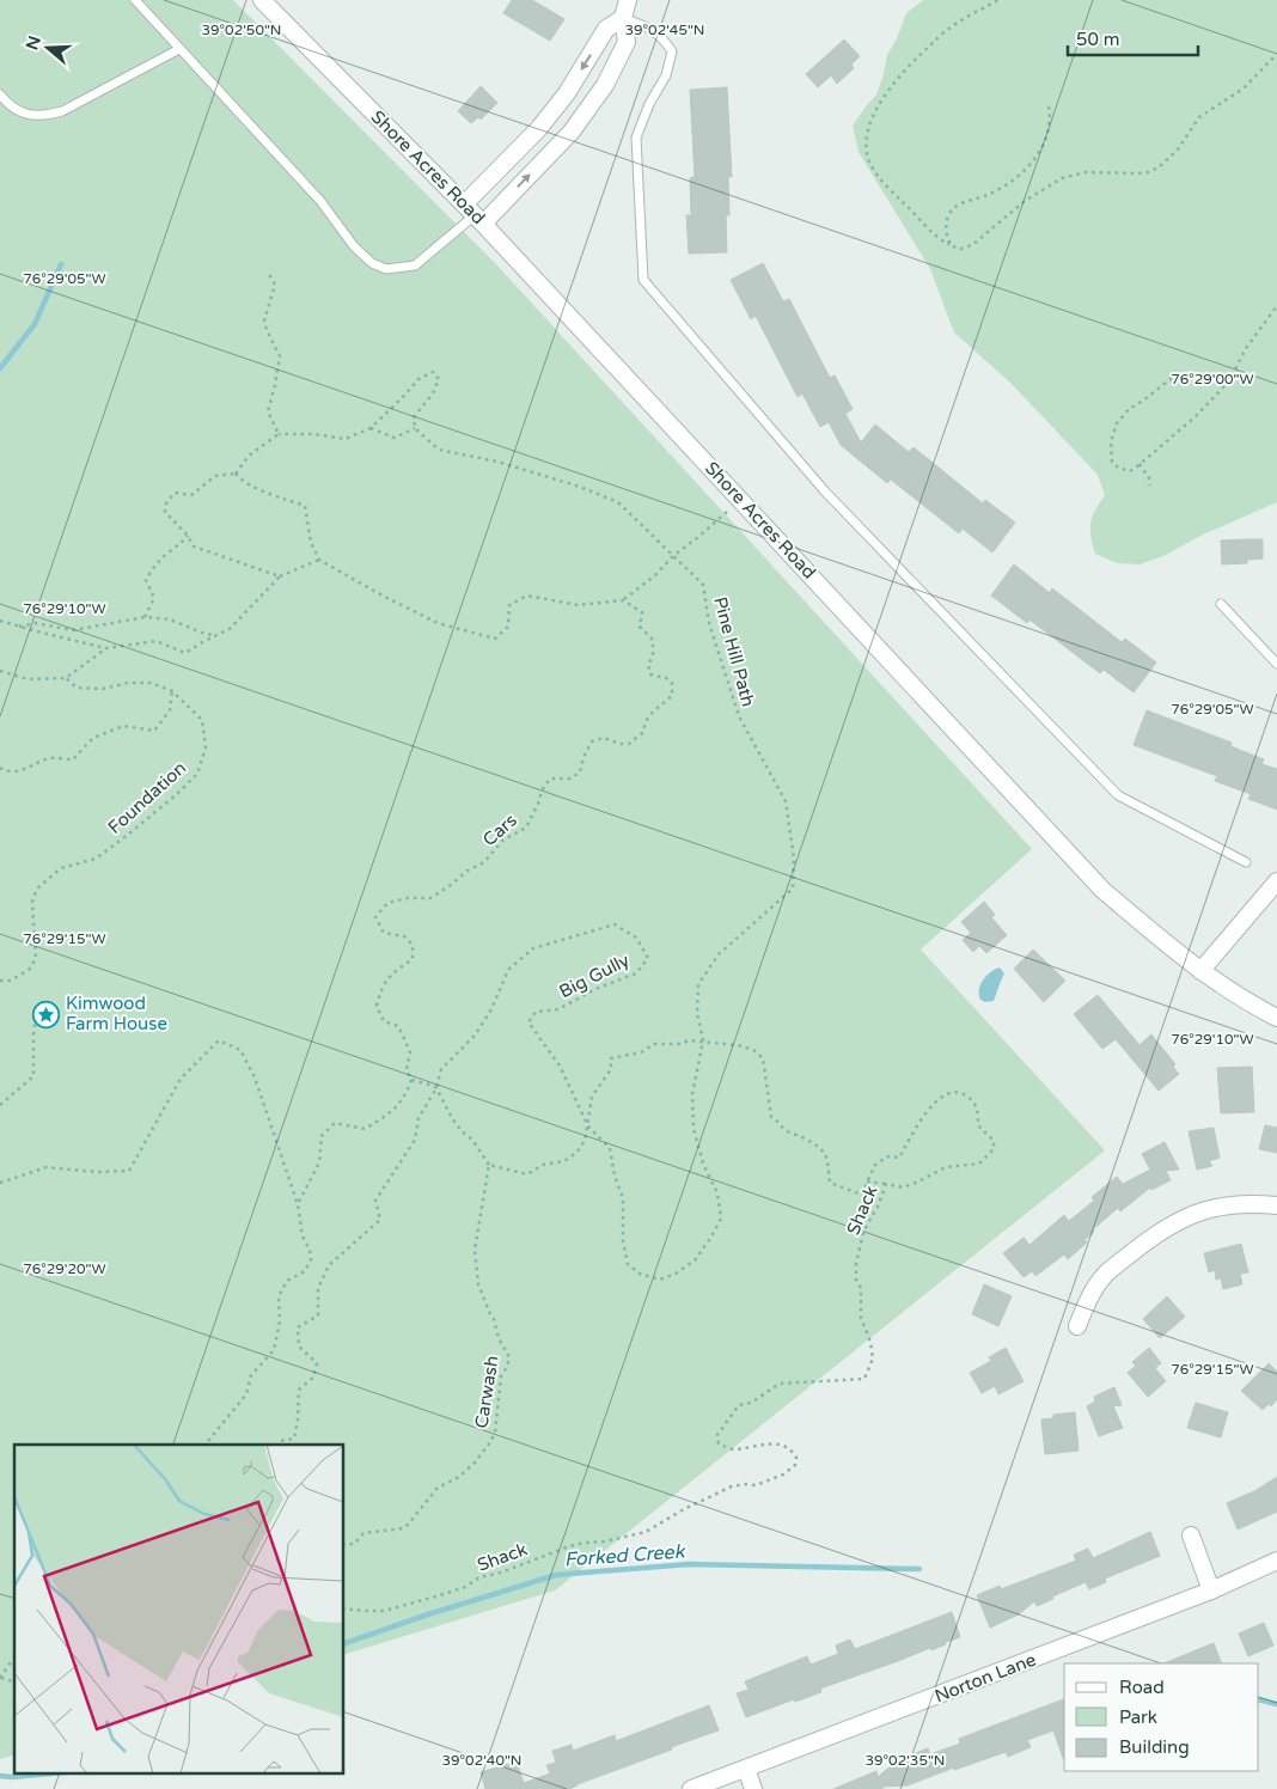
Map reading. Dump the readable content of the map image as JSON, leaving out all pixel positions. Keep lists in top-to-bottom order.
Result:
{
  "streets": {
    "street": ["Shore Acres Road", "Norton Lane"],
    "path": [
      "Pine Hill Path",
      "Foundation",
      "Cars",
      "Big Gully",
      "Shack",
      "Carwash"
    ]
  },
  "crossings": [
    ["Pine Hill Path", "Big Gully"],
    ["Pine Hill Path", "Shack"],
    ["Big Gully", "Shack"],
    ["Shack", "Carwash"]
  ],
  "water": ["Forked Creek"],
  "places": {
    "place": ["Kimwood Farm House"]
  },
  "legend": ["Road", "Park", "Building"],
  "scale_bar": "50 m",
  "north": "left",
  "coordinates": [
    "39°02'50\"N",
    "39°02'45\"N",
    "76°29'05\"W",
    "76°29'00\"W",
    "76°29'10\"W",
    "76°29'15\"W",
    "76°29'20\"W",
    "39°02'40\"N",
    "39°02'35\"N"
  ]
}
